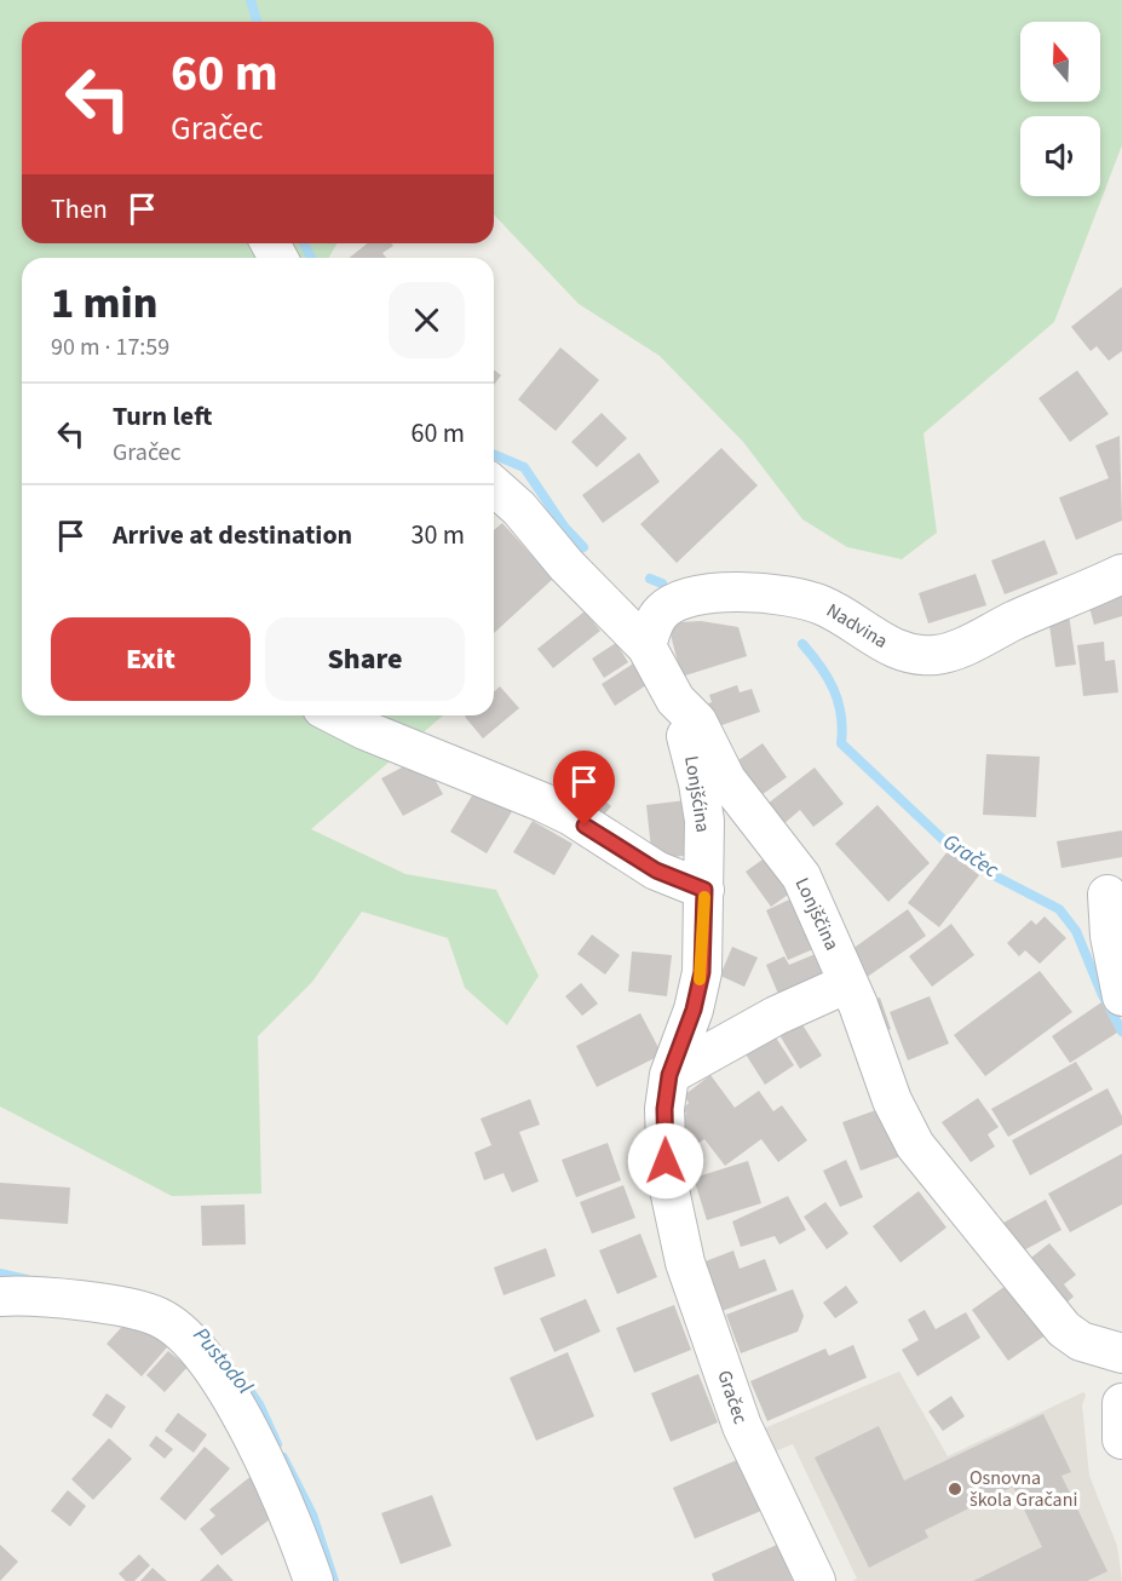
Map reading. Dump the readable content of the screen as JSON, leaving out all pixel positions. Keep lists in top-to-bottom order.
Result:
{
  "streets": {
    "street": [
      "Nadvina",
      "Lonjšćina",
      "Lonjščina",
      "Gračec"
    ]
  },
  "crossings": [
    ["Nadvina", "Lonjščina"],
    ["Lonjšćina", "Lonjščina"],
    ["Lonjšćina", "Gračec"]
  ],
  "water": ["Gračec", "Pustodol"],
  "places": ["Osnovna škola Gračani"],
  "north": "top",
  "page": {
    "turn": ["60 m", "Gračec"],
    "then": "Then",
    "heading": ["1 min", "90 m · 17:59"],
    "list": [
      {
        "name": "Turn left",
        "note": "Gračec",
        "value": "60 m"
      },
      {
        "name": "Arrive at destination",
        "value": "30 m"
      }
    ],
    "buttons": ["Exit", "Share"]
  }
}
